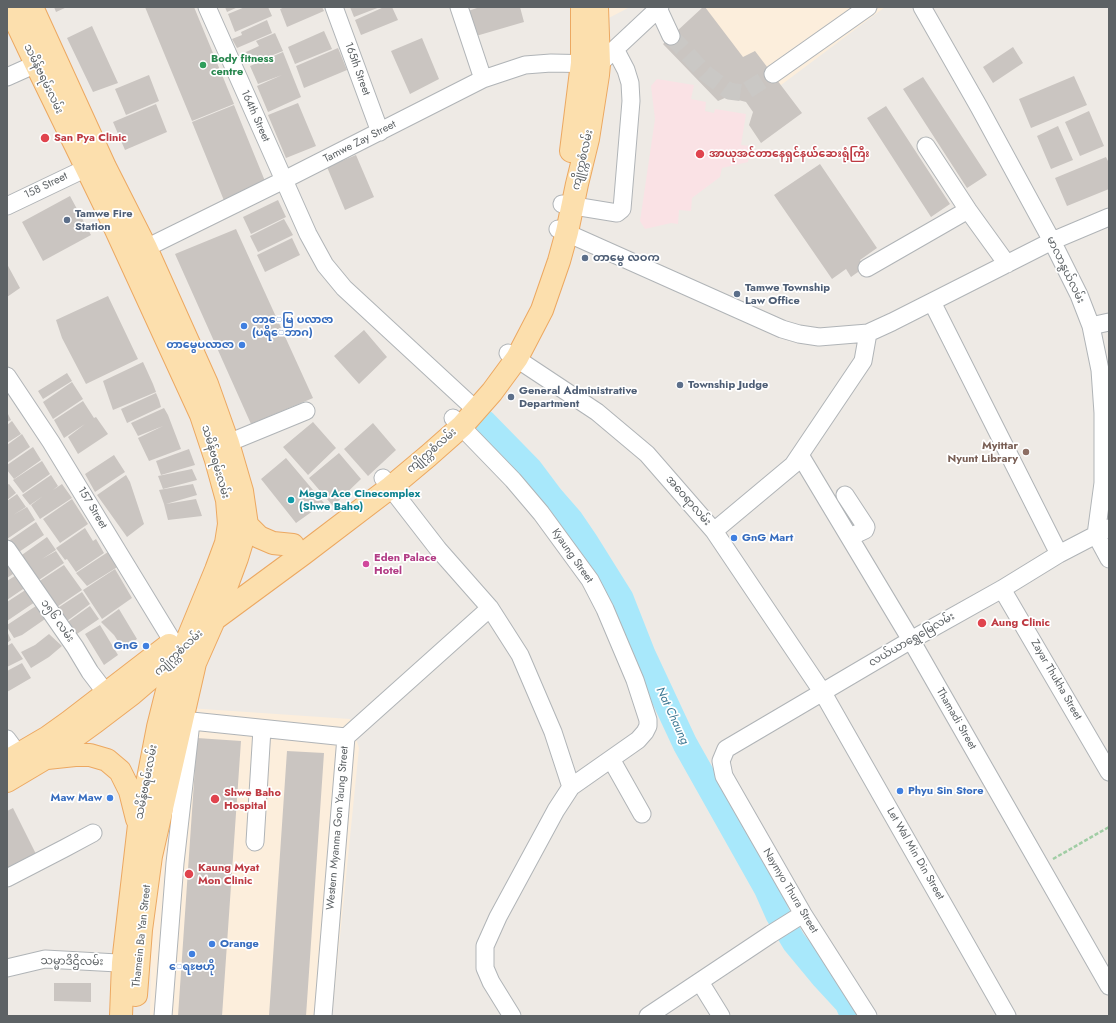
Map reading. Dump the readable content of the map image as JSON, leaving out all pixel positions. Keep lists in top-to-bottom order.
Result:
{
  "streets": {
    "main road": ["သမိန်ဗရမ်းလမ်း", "ကျိုက္ကစံလမ်း", "Thamein Ba Yan Street"],
    "street": [
      "165th Street",
      "164th Street",
      "Tamwe Zay Street",
      "158 Street",
      "မာလာနွယ်လမ်း",
      "အဝေရာလမ်း",
      "157 Street",
      "Kyaung Street",
      "၁၅၆ လမ်း",
      "လယ်ယာရွှေမြေလမ်း",
      "Zayar Thukha Street",
      "Thamadi Street",
      "Western Myanma Gon Yaung Street",
      "Let Wal Min Din Street",
      "Naymyo Thura Street",
      "သမ္မာဒိဌိလမ်း"
    ]
  },
  "crossings": [
    ["165th Street", "Tamwe Zay Street"],
    ["သမိန်ဗရမ်းလမ်း", "Tamwe Zay Street"],
    ["သမိန်ဗရမ်းလမ်း", "ကျိုက္ကစံလမ်း"],
    ["သမိန်ဗရမ်းလမ်း", "158 Street"],
    ["သမိန်ဗရမ်းလမ်း", "157 Street"],
    ["သမိန်ဗရမ်းလမ်း", "Thamein Ba Yan Street"],
    ["သမိန်ဗရမ်းလမ်း", "သမ္မာဒိဌိလမ်း"],
    ["164th Street", "Tamwe Zay Street"],
    ["164th Street", "ကျိုက္ကစံလမ်း"],
    ["164th Street", "Kyaung Street"],
    ["Tamwe Zay Street", "ကျိုက္ကစံလမ်း"],
    ["ကျိုက္ကစံလမ်း", "အဝေရာလမ်း"],
    ["ကျိုက္ကစံလမ်း", "157 Street"],
    ["ကျိုက္ကစံလမ်း", "Kyaung Street"],
    ["ကျိုက္ကစံလမ်း", "၁၅၆ လမ်း"],
    ["မာလာနွယ်လမ်း", "လယ်ယာရွှေမြေလမ်း"],
    ["အဝေရာလမ်း", "လယ်ယာရွှေမြေလမ်း"],
    ["အဝေရာလမ်း", "Let Wal Min Din Street"],
    ["လယ်ယာရွှေမြေလမ်း", "Zayar Thukha Street"],
    ["လယ်ယာရွှေမြေလမ်း", "Thamadi Street"],
    ["လယ်ယာရွှေမြေလမ်း", "Let Wal Min Din Street"],
    ["လယ်ယာရွှေမြေလမ်း", "Naymyo Thura Street"],
    ["Thamein Ba Yan Street", "သမ္မာဒိဌိလမ်း"]
  ],
  "water": ["Nat Chaung"],
  "places": [
    "Body fitness centre",
    "San Pya Clinic",
    "အာယုအင်တာနေရှင်နယ်ဆေးရုံကြီး",
    "Tamwe Fire Station",
    "တာမွေ လဝက",
    "Tamwe Township Law Office",
    "တာေမြ ပလာဇာ (ပရိေဘာဂ)",
    "တာမွေပလာဇာ",
    "Township Judge",
    "General Administrative Department",
    "Myittar Nyunt Library",
    "Mega Ace Cinecomplex (Shwe Baho)",
    "GnG Mart",
    "Eden Palace Hotel",
    "Aung Clinic",
    "GnG",
    "Phyu Sin Store",
    "Maw Maw",
    "Shwe Baho Hospital",
    "Kaung Myat Mon Clinic",
    "Orange",
    "ေရႊဗဟို"
  ]
}
